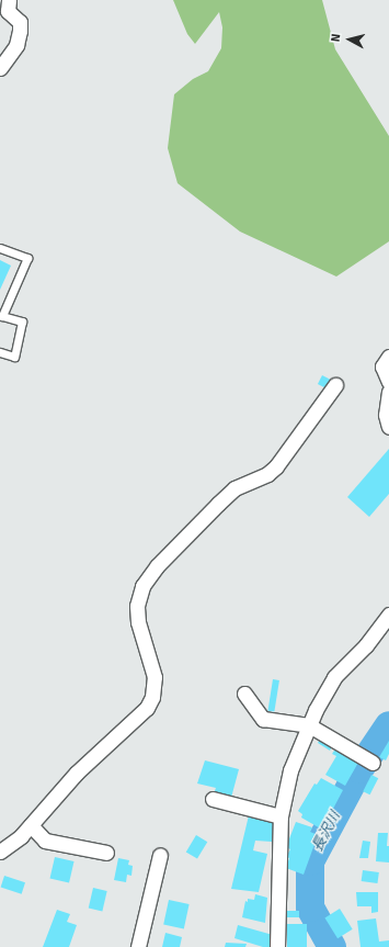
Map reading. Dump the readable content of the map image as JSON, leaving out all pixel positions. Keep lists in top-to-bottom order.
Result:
{
  "water": ["長沢川"],
  "north": "left"
}
